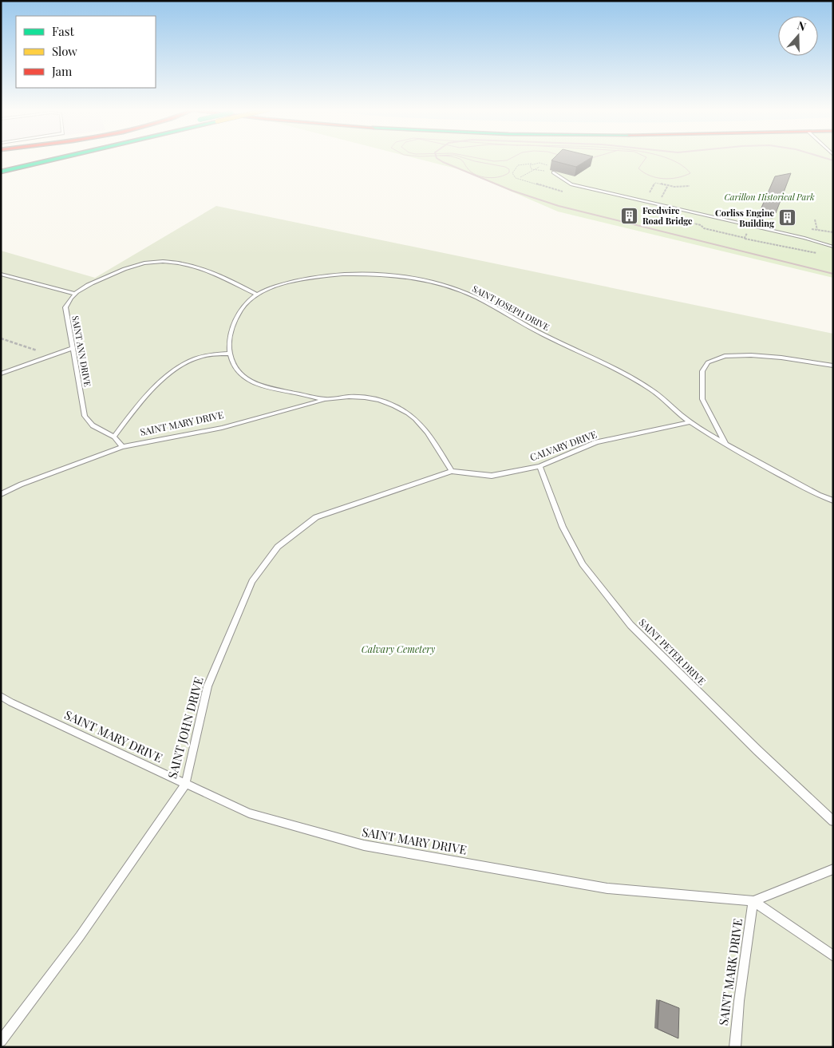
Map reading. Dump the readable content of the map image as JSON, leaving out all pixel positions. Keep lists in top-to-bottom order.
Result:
{
  "streets": {
    "lane": [
      "SAINT JOSEPH DRIVE",
      "SAINT ANN DRIVE",
      "SAINT MARY DRIVE",
      "CALVARY DRIVE",
      "SAINT PETER DRIVE",
      "SAINT JOHN DRIVE",
      "SAINT MARK DRIVE"
    ]
  },
  "crossings": [
    ["SAINT JOSEPH DRIVE", "CALVARY DRIVE"],
    ["SAINT ANN DRIVE", "SAINT MARY DRIVE"],
    ["SAINT MARY DRIVE", "SAINT JOHN DRIVE"],
    ["SAINT MARY DRIVE", "SAINT MARK DRIVE"],
    ["CALVARY DRIVE", "SAINT PETER DRIVE"],
    ["CALVARY DRIVE", "SAINT JOHN DRIVE"]
  ],
  "parks": ["Carillon Historical Park", "Calvary Cemetery"],
  "places": {
    "building": ["Feedwire Road Bridge", "Corliss Engine Building"]
  },
  "legend": ["Fast", "Slow", "Jam"],
  "north": "top"
}
